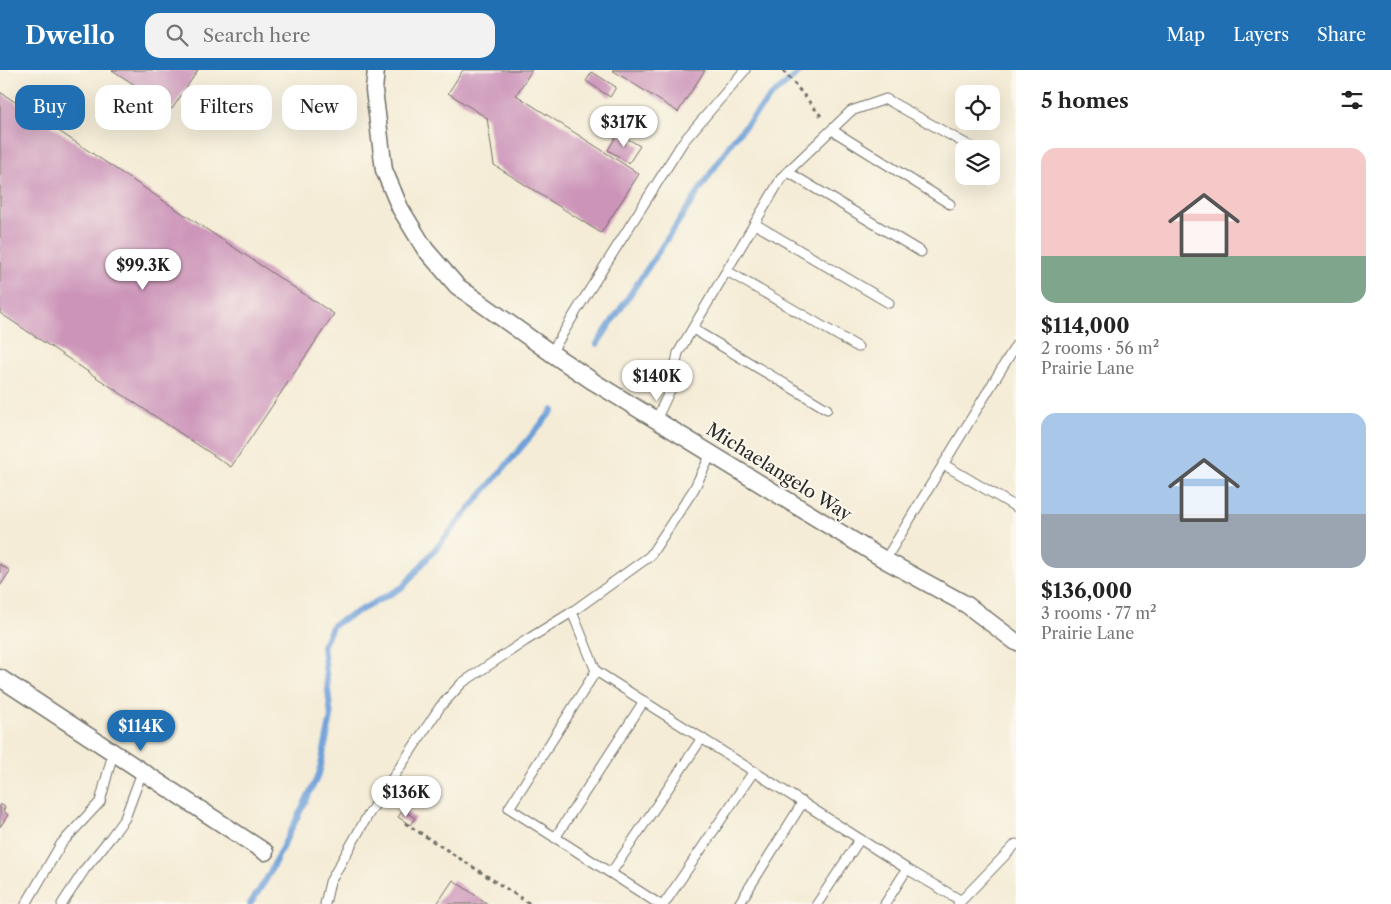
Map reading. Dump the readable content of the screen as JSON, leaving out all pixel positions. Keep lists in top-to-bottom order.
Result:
{
  "streets": {
    "street": ["Michaelangelo Way"]
  },
  "page": {
    "header": "Dwello",
    "search": "Search here",
    "nav": ["Map", "Layers", "Share"],
    "heading": "5 homes",
    "chip": [
      "Buy",
      "Rent",
      "Filters",
      "New"
    ],
    "price": [
      "$317K",
      "$99.3K",
      "$140K",
      "$114K",
      "$136K"
    ],
    "list": [
      {
        "name": "$114,000",
        "note": "2 rooms · 56 m² · Prairie Lane"
      },
      {
        "name": "$136,000",
        "note": "3 rooms · 77 m² · Prairie Lane"
      }
    ]
  }
}
